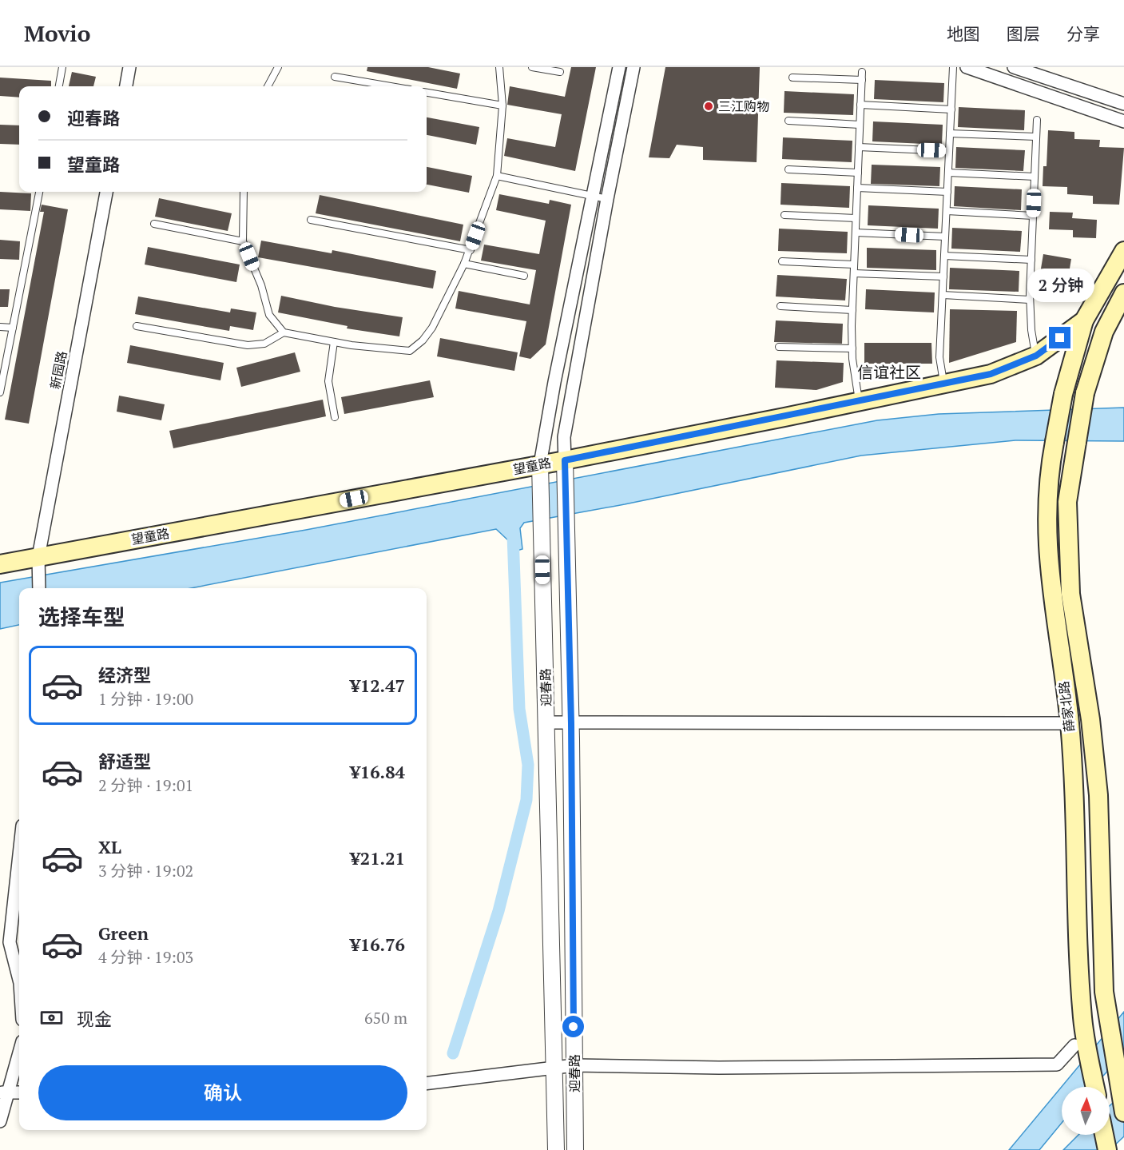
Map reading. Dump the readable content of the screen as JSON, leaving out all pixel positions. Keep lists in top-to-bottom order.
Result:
{
  "streets": {
    "main road": ["望童路", "薛家北路"],
    "street": ["新园路", "迎春路"]
  },
  "crossings": [
    ["新园路", "望童路"],
    ["望童路", "迎春路"],
    ["望童路", "薛家北路"]
  ],
  "districts": ["信谊社区"],
  "places": ["三江购物"],
  "north": "top",
  "page": {
    "header": "Movio",
    "nav": ["地图", "图层", "分享"],
    "banner": ["迎春路", "望童路"],
    "bubble": "2 分钟",
    "heading": "选择车型",
    "list": [
      {
        "name": "经济型",
        "note": "1 分钟 · 19:00",
        "value": "¥12.47"
      },
      {
        "name": "舒适型",
        "note": "2 分钟 · 19:01",
        "value": "¥16.84"
      },
      {
        "name": "XL",
        "note": "3 分钟 · 19:02",
        "value": "¥21.21"
      },
      {
        "name": "Green",
        "note": "4 分钟 · 19:03",
        "value": "¥16.76"
      }
    ],
    "pay": ["现金", "650 m"],
    "buttons": "确认"
  }
}
